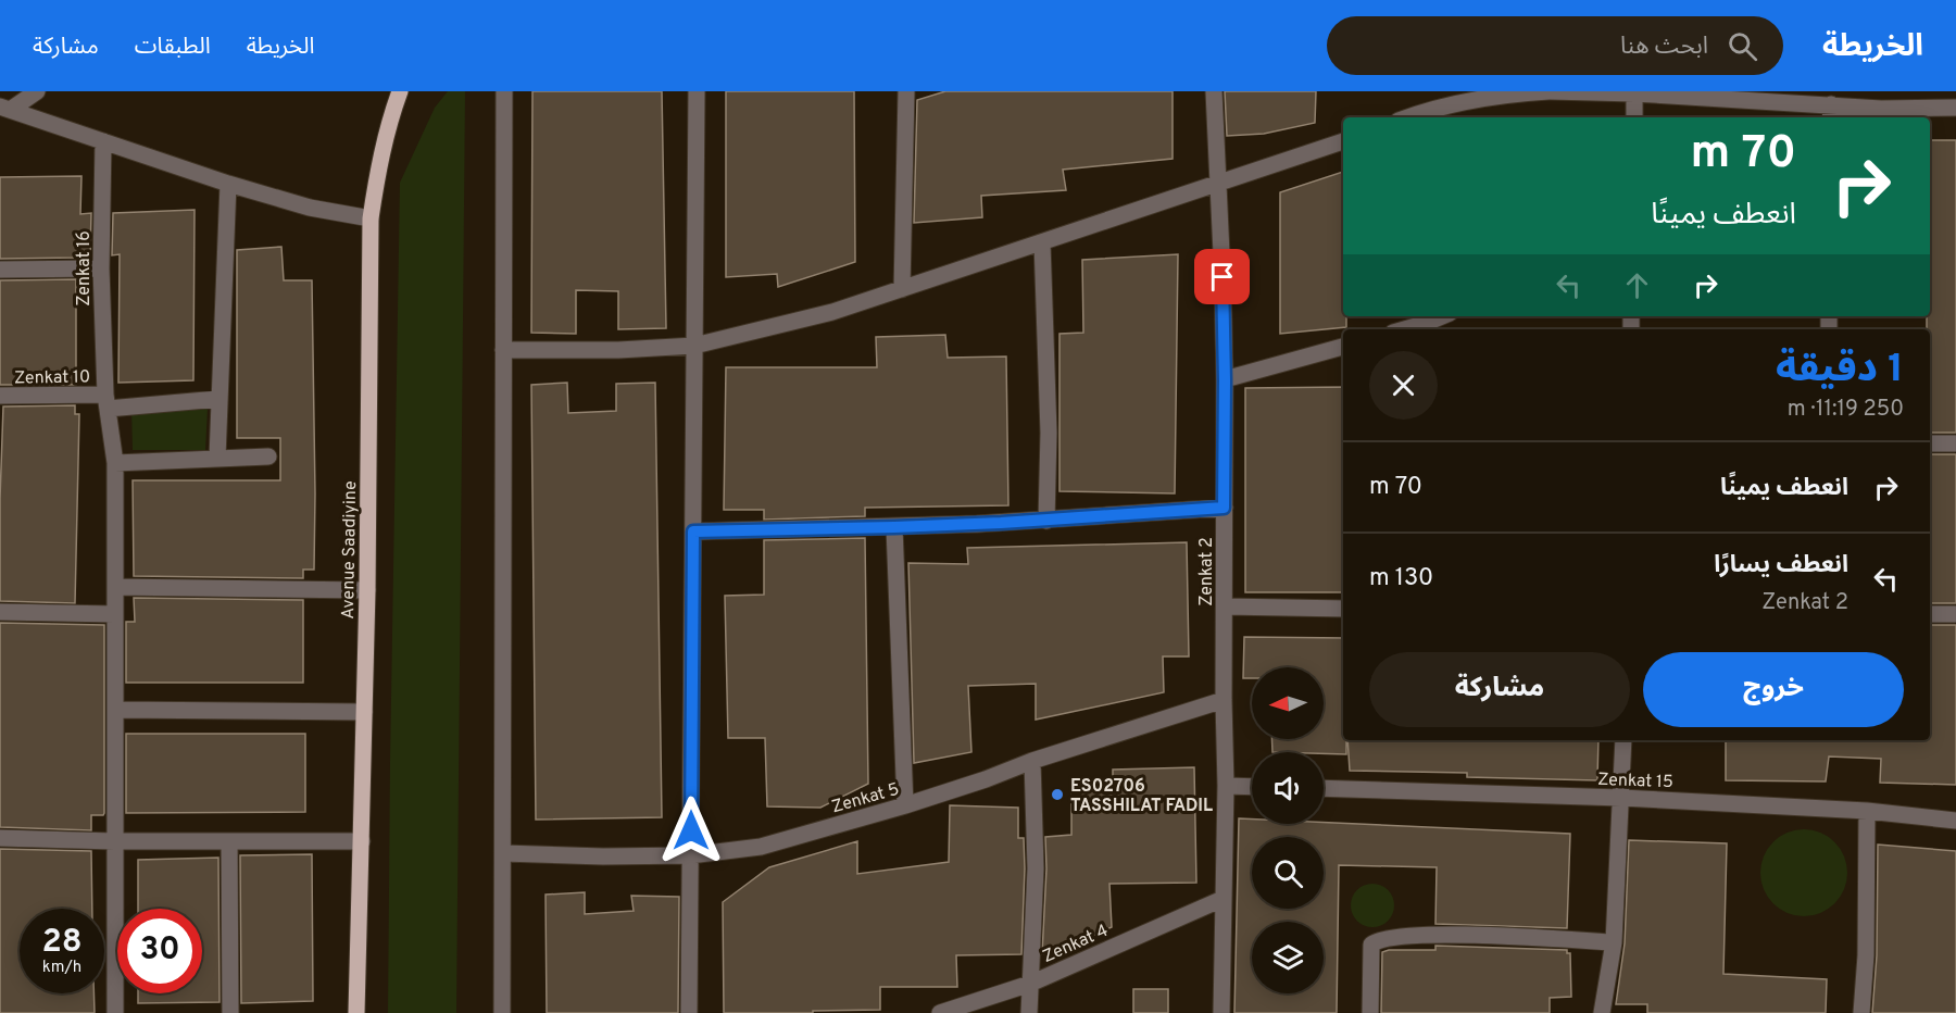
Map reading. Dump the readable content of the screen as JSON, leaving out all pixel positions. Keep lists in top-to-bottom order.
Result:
{
  "streets": {
    "main road": ["Avenue Saadiyine"],
    "street": [
      "Zenkat 16",
      "Zenkat 10",
      "Zenkat 2",
      "Zenkat 15",
      "Zenkat 5",
      "Zenkat 4"
    ]
  },
  "crossings": [
    ["Zenkat 16", "Zenkat 10"],
    ["Zenkat 2", "Zenkat 5"],
    ["Zenkat 2", "Zenkat 4"]
  ],
  "places": ["ES02706 TASSHILAT FADIL"],
  "north": "left",
  "page": {
    "header": "الخريطة",
    "search": "ابحث هنا",
    "nav": ["الخريطة", "الطبقات", "مشاركة"],
    "turn": ["70 m", "انعطف يمينًا"],
    "heading": ["1 دقيقة", "250 m · 11:19"],
    "list": [
      {
        "name": "انعطف يمينًا",
        "value": "70 m"
      },
      {
        "name": "انعطف يسارًا",
        "note": "Zenkat 2",
        "value": "130 m"
      }
    ],
    "buttons": ["خروج", "مشاركة"],
    "speed": "28 km/h",
    "limit": "30"
  }
}
